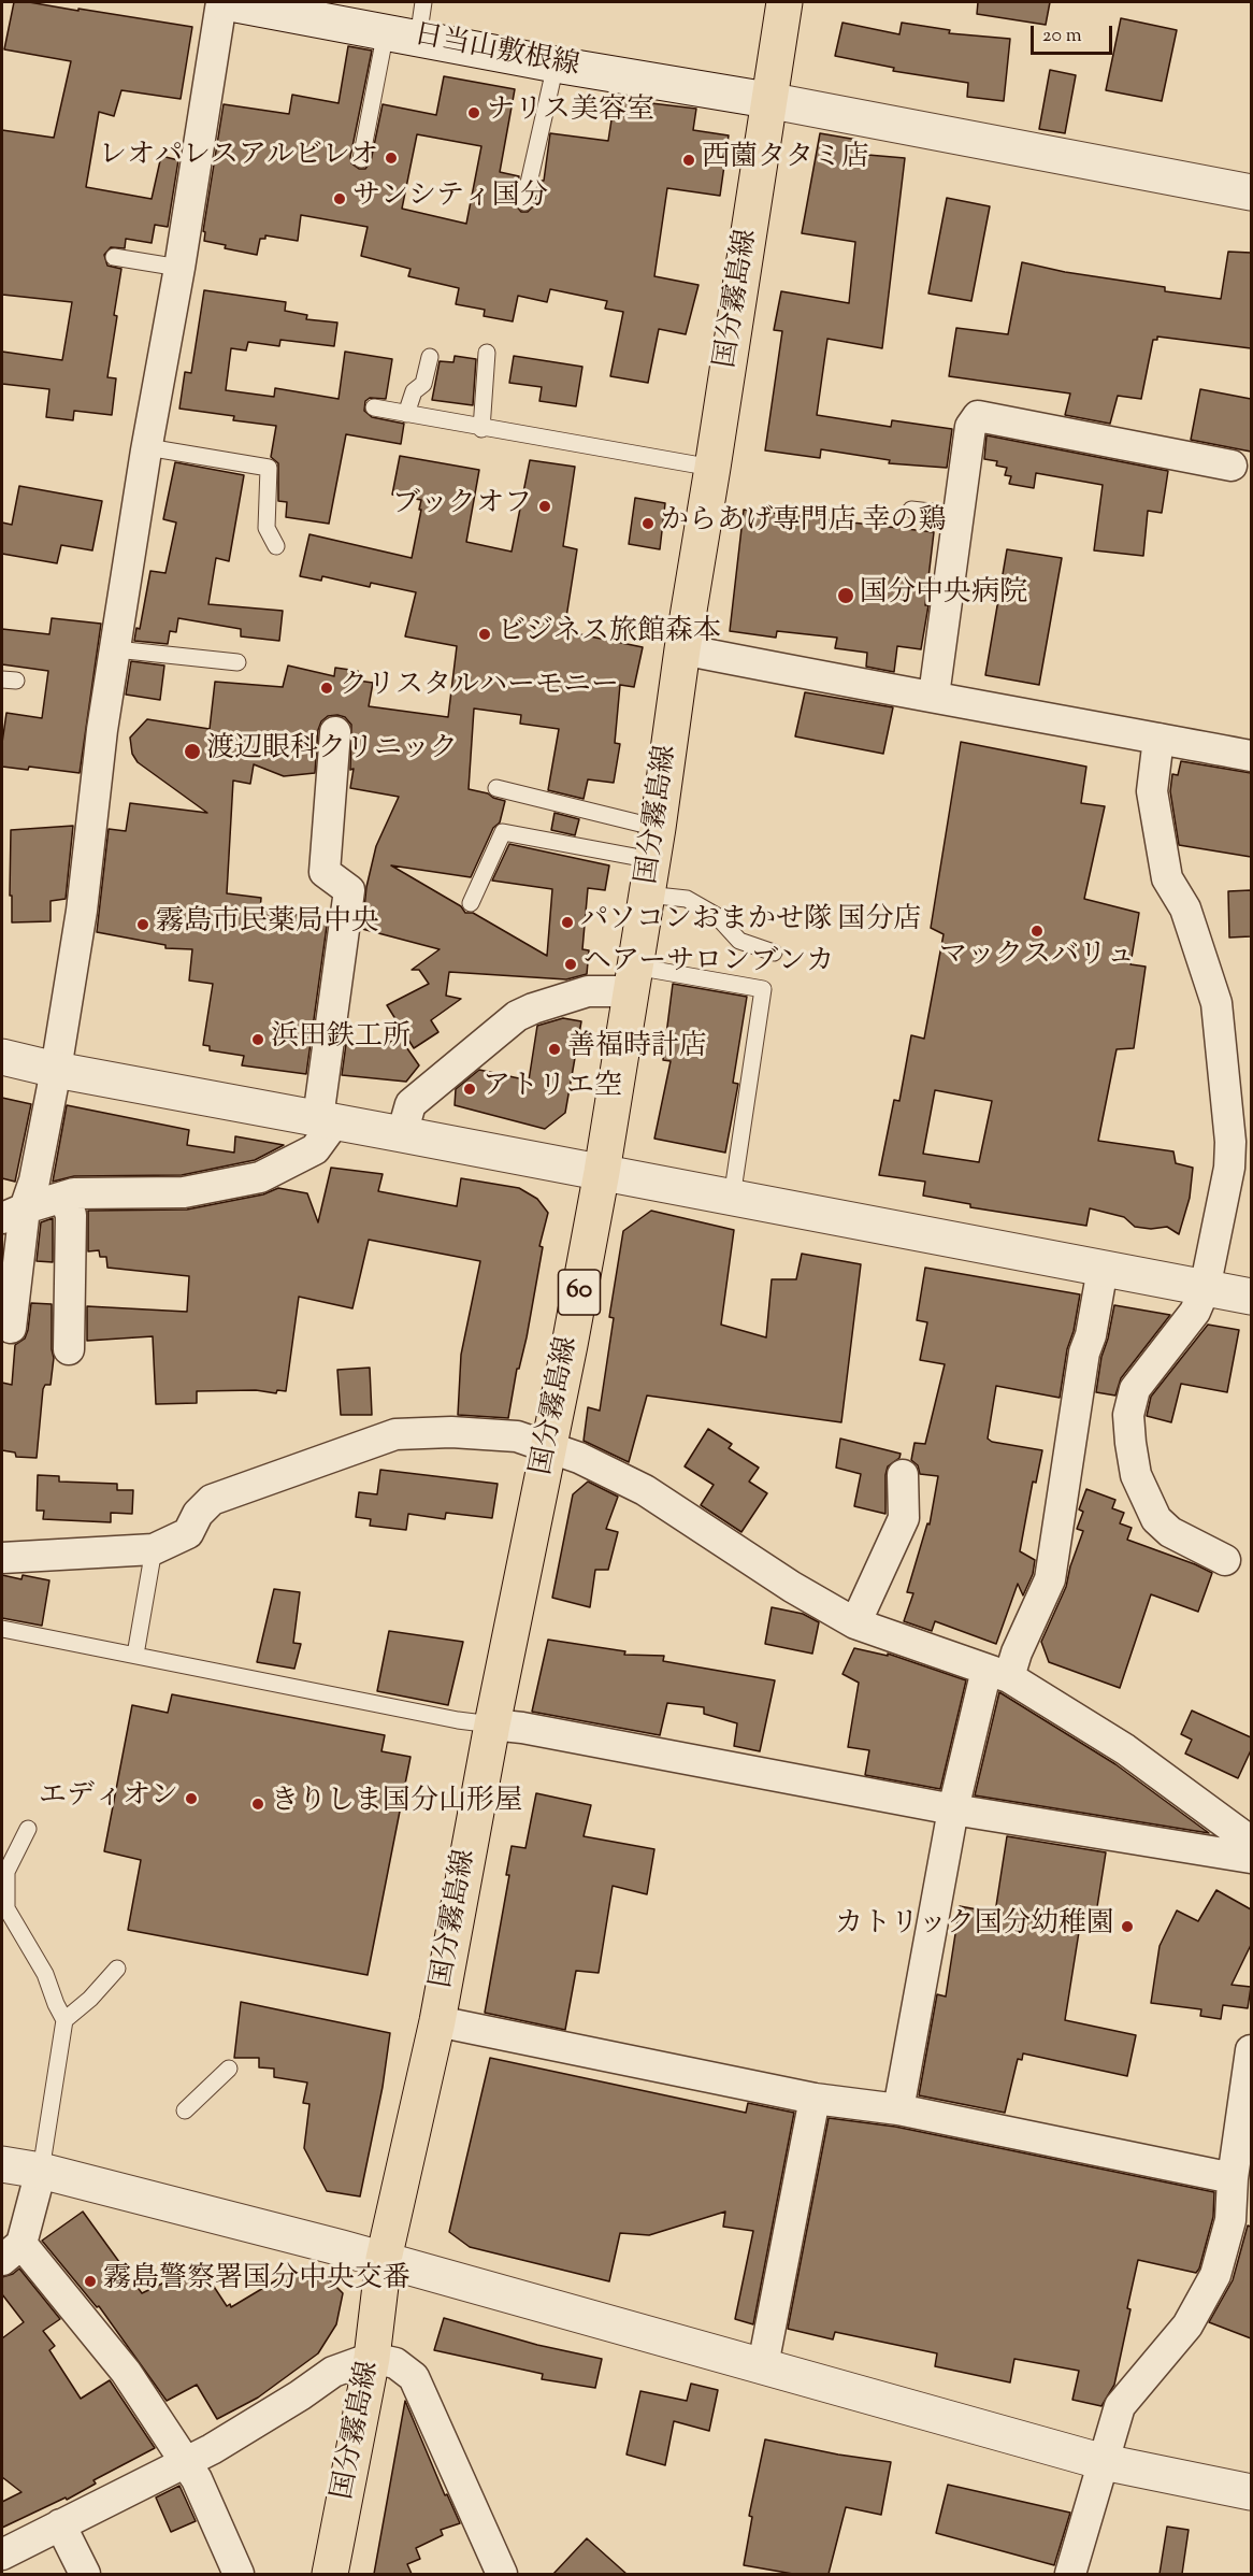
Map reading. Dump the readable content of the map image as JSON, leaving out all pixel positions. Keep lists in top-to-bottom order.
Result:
{
  "streets": {
    "main road": ["国分霧島線", "60"],
    "street": ["日当山敷根線"]
  },
  "crossings": [
    ["日当山敷根線", "国分霧島線"]
  ],
  "places": [
    "ナリス美容室",
    "レオパレスアルビレオ",
    "西薗タタミ店",
    "サンシティ国分",
    "ブックオフ",
    "からあげ専門店 幸の鶏",
    "国分中央病院",
    "ビジネス旅館森本",
    "クリスタルハーモニー",
    "渡辺眼科クリニック",
    "パソコンおまかせ隊 国分店",
    "霧島市民薬局中央",
    "マックスバリュ",
    "ヘアーサロンブンカ",
    "浜田鉄工所",
    "善福時計店",
    "アトリエ空",
    "エディオン",
    "きりしま国分山形屋",
    "カトリック国分幼稚園",
    "霧島警察署国分中央交番"
  ],
  "scale_bar": "20 m"
}
